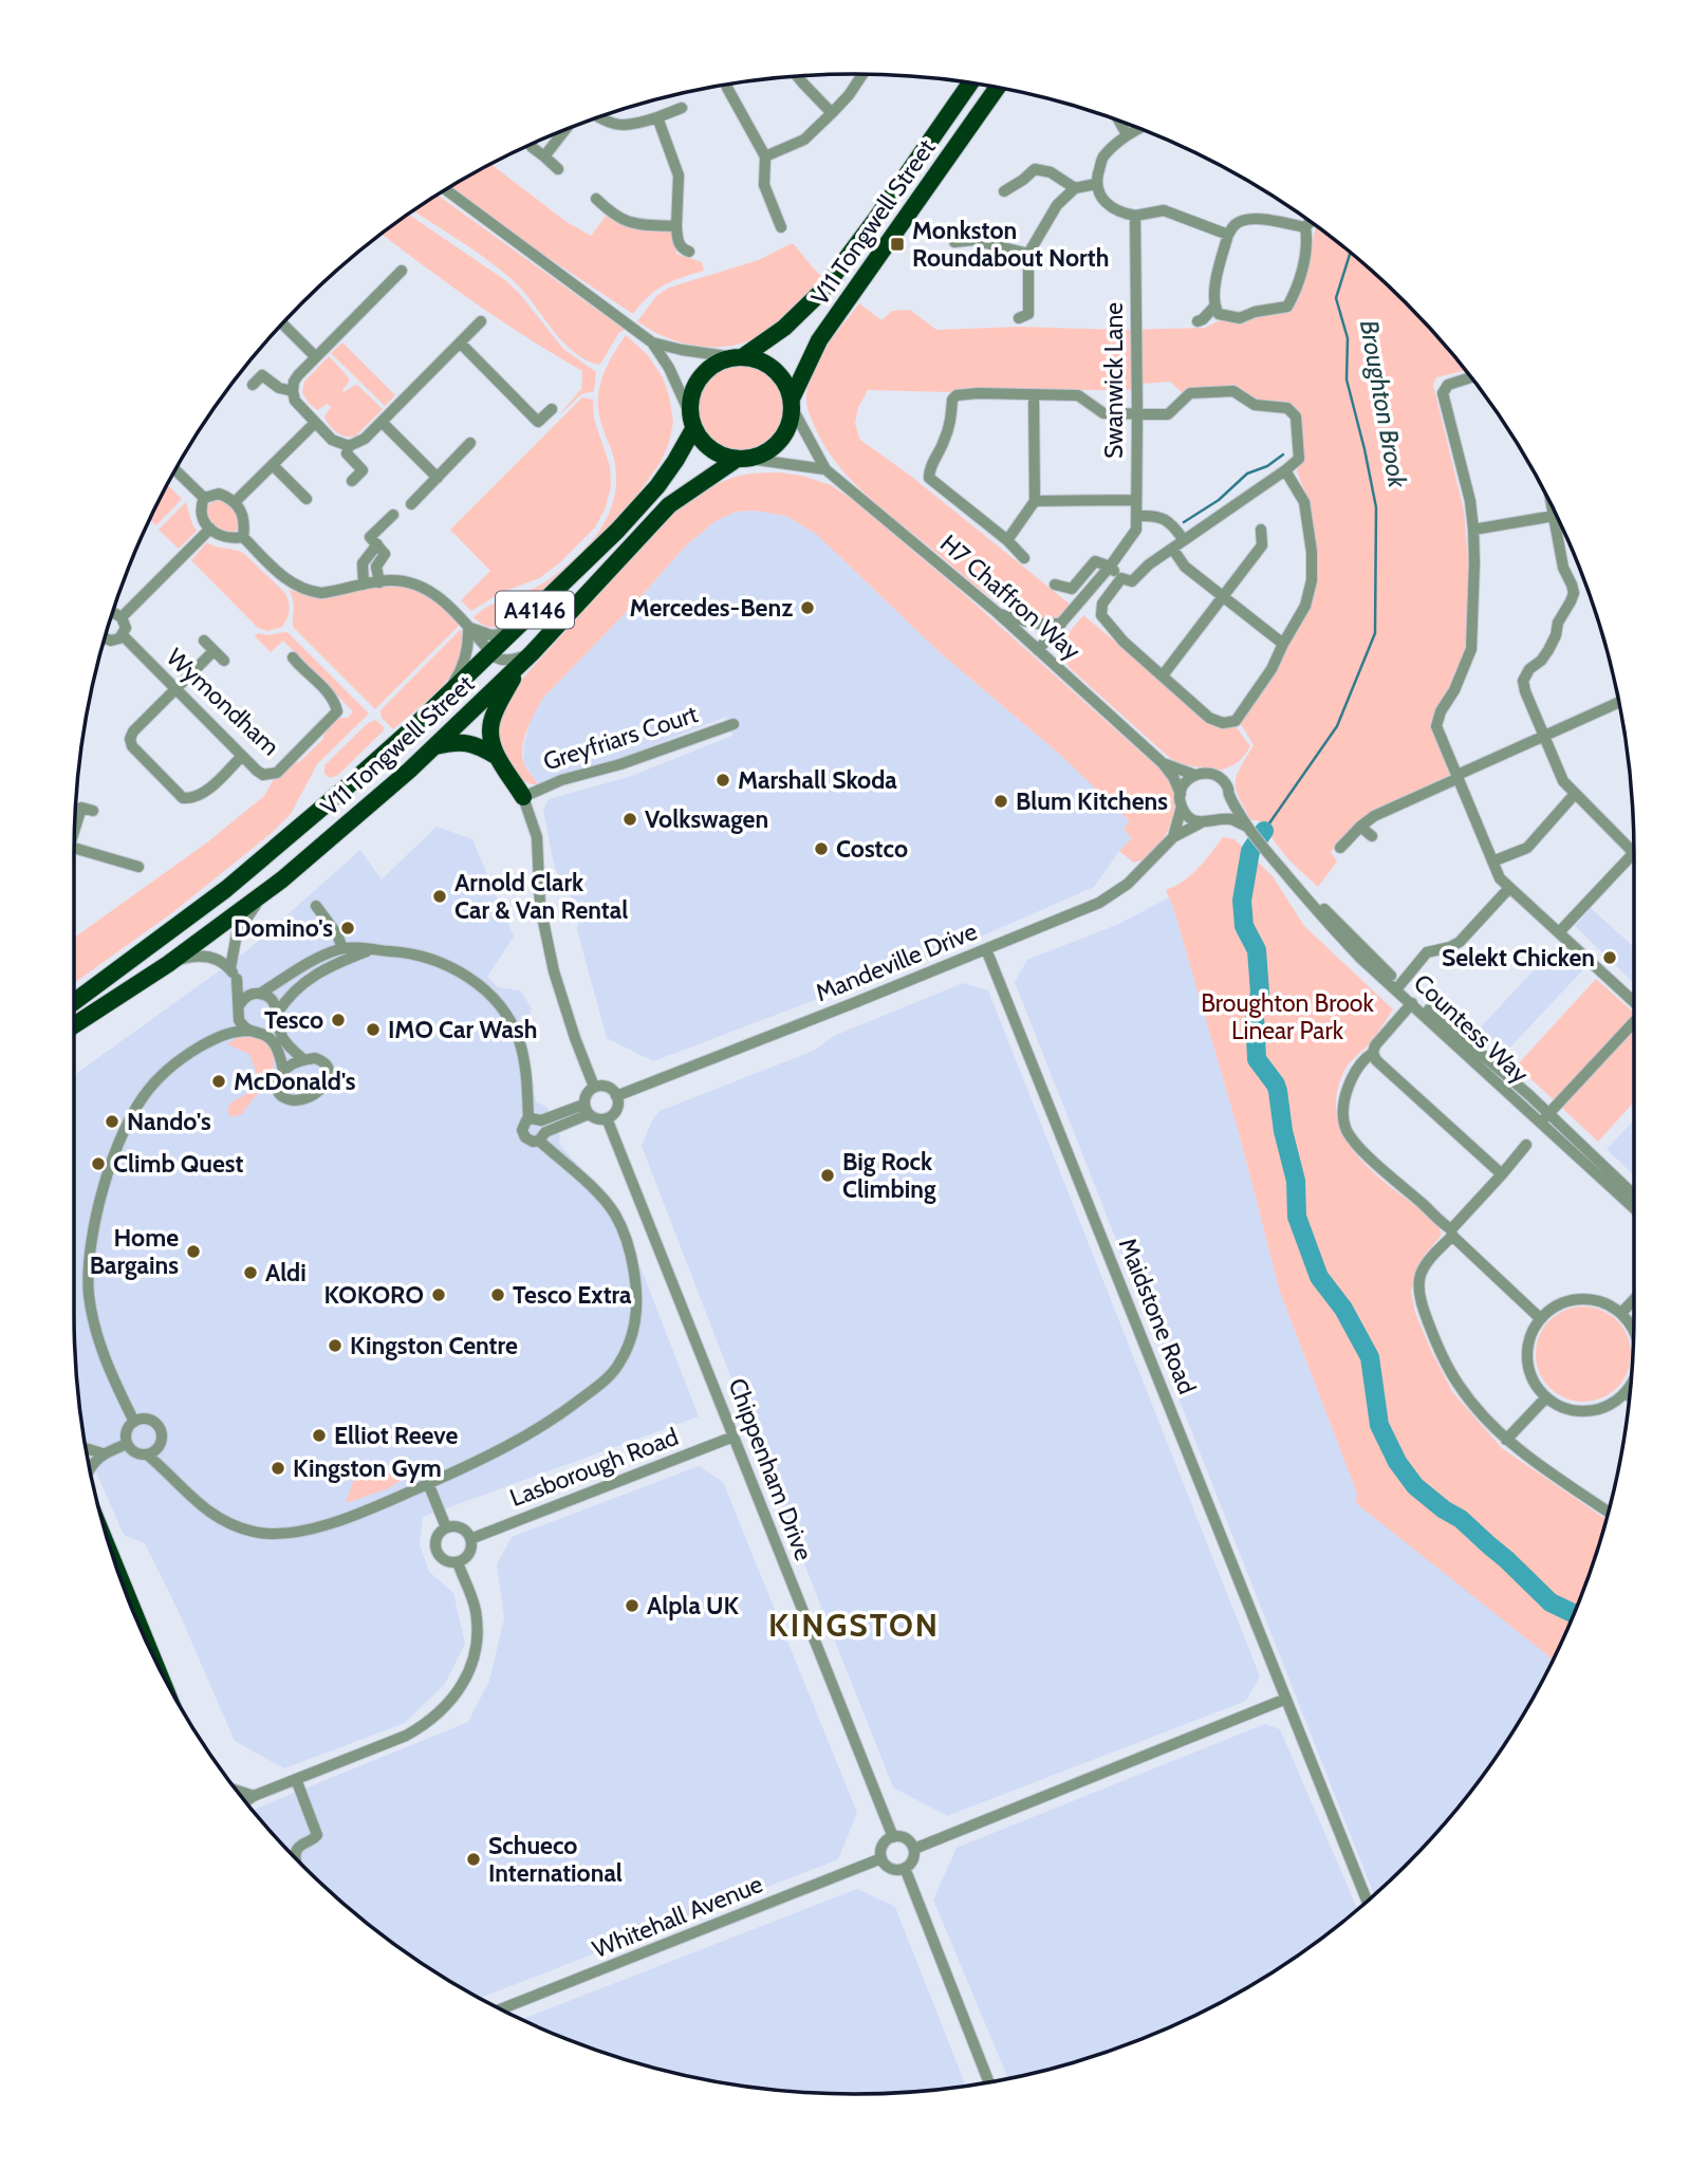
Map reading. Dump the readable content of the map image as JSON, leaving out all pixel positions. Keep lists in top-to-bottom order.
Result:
{
  "streets": {
    "highway": ["V11 Tongwell Street", "A4146"],
    "street": [
      "Swanwick Lane",
      "H7 Chaffron Way",
      "Wymondham",
      "Greyfriars Court",
      "Mandeville Drive",
      "Countess Way",
      "Maidstone Road",
      "Lasborough Road",
      "Chippenham Drive",
      "Whitehall Avenue"
    ]
  },
  "crossings": [
    ["V11 Tongwell Street", "H7 Chaffron Way"],
    ["V11 Tongwell Street", "A4146"],
    ["Swanwick Lane", "H7 Chaffron Way"],
    ["H7 Chaffron Way", "A4146"],
    ["H7 Chaffron Way", "Mandeville Drive"],
    ["H7 Chaffron Way", "Countess Way"],
    ["Mandeville Drive", "Countess Way"],
    ["Mandeville Drive", "Maidstone Road"],
    ["Mandeville Drive", "Chippenham Drive"],
    ["Lasborough Road", "Chippenham Drive"],
    ["Chippenham Drive", "Whitehall Avenue"]
  ],
  "districts": ["KINGSTON"],
  "water": ["Broughton Brook"],
  "parks": ["Broughton Brook Linear Park"],
  "places": {
    "transit": ["Monkston Roundabout North"],
    "other": [
      "Mercedes-Benz",
      "Marshall Skoda",
      "Blum Kitchens",
      "Volkswagen",
      "Costco",
      "Arnold Clark Car & Van Rental",
      "Domino's",
      "Selekt Chicken",
      "Tesco",
      "IMO Car Wash",
      "McDonald's",
      "Nando's",
      "Climb Quest",
      "Big Rock Climbing",
      "Home Bargains",
      "Aldi",
      "KOKORO",
      "Tesco Extra",
      "Kingston Centre",
      "Elliot Reeve",
      "Kingston Gym",
      "Alpla UK",
      "Schueco International"
    ]
  }
}
